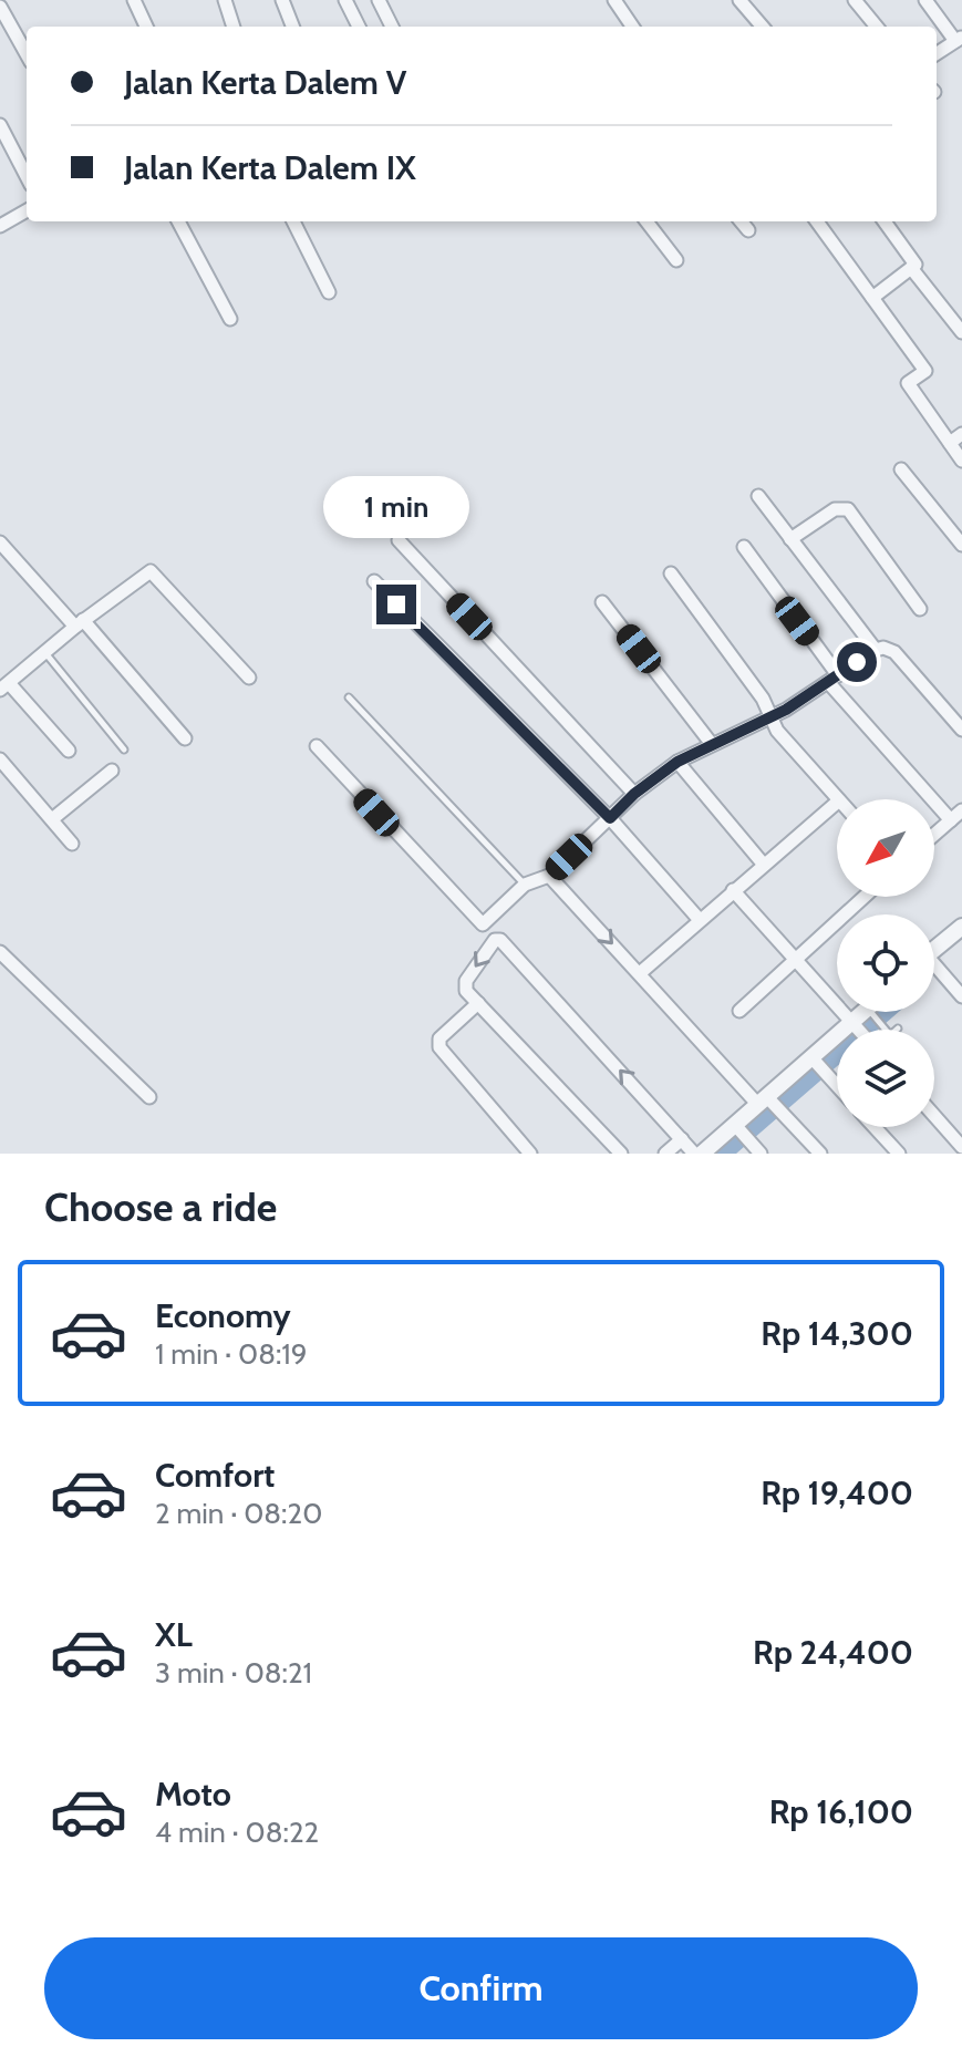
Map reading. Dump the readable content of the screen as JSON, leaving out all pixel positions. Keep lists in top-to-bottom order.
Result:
{
  "north": "bottom left",
  "page": {
    "banner": ["Jalan Kerta Dalem V", "Jalan Kerta Dalem IX"],
    "bubble": "1 min",
    "heading": "Choose a ride",
    "list": [
      {
        "name": "Economy",
        "note": "1 min · 08:19",
        "value": "Rp 14,300"
      },
      {
        "name": "Comfort",
        "note": "2 min · 08:20",
        "value": "Rp 19,400"
      },
      {
        "name": "XL",
        "note": "3 min · 08:21",
        "value": "Rp 24,400"
      },
      {
        "name": "Moto",
        "note": "4 min · 08:22",
        "value": "Rp 16,100"
      }
    ],
    "buttons": "Confirm"
  }
}
